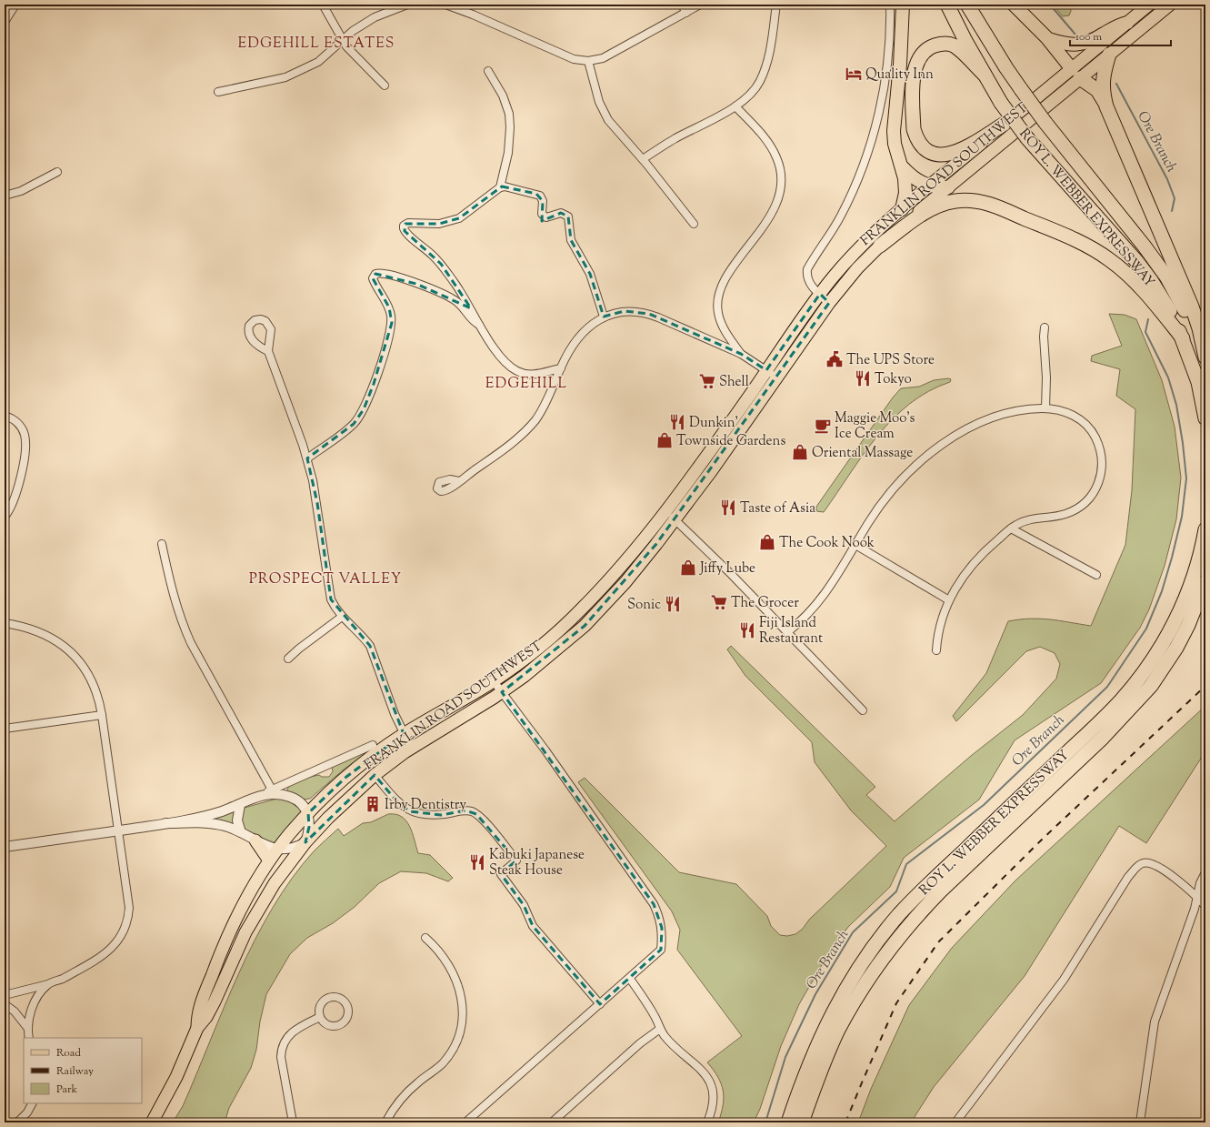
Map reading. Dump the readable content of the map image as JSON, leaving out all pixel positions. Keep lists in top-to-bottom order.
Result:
{
  "streets": {
    "highway": ["ROY L. WEBBER EXPRESSWAY"],
    "main road": ["FRANKLIN ROAD SOUTHWEST"]
  },
  "districts": ["EDGEHILL ESTATES", "EDGEHILL", "PROSPECT VALLEY"],
  "water": ["Ore Branch"],
  "places": {
    "hotel": ["Quality Inn"],
    "public building": ["The UPS Store"],
    "restaurant": [
      "Tokyo",
      "Dunkin'",
      "Taste of Asia",
      "Sonic",
      "Fiji Island Restaurant",
      "Kabuki Japanese Steak House"
    ],
    "supermarket": ["Shell", "The Grocer"],
    "cafe": ["Maggie Moo's Ice Cream"],
    "shop": [
      "Townside Gardens",
      "Oriental Massage",
      "The Cook Nook",
      "Jiffy Lube"
    ],
    "building": ["Irby Dentistry"]
  },
  "legend": ["Road", "Railway", "Park"],
  "scale_bar": "100 m"
}
